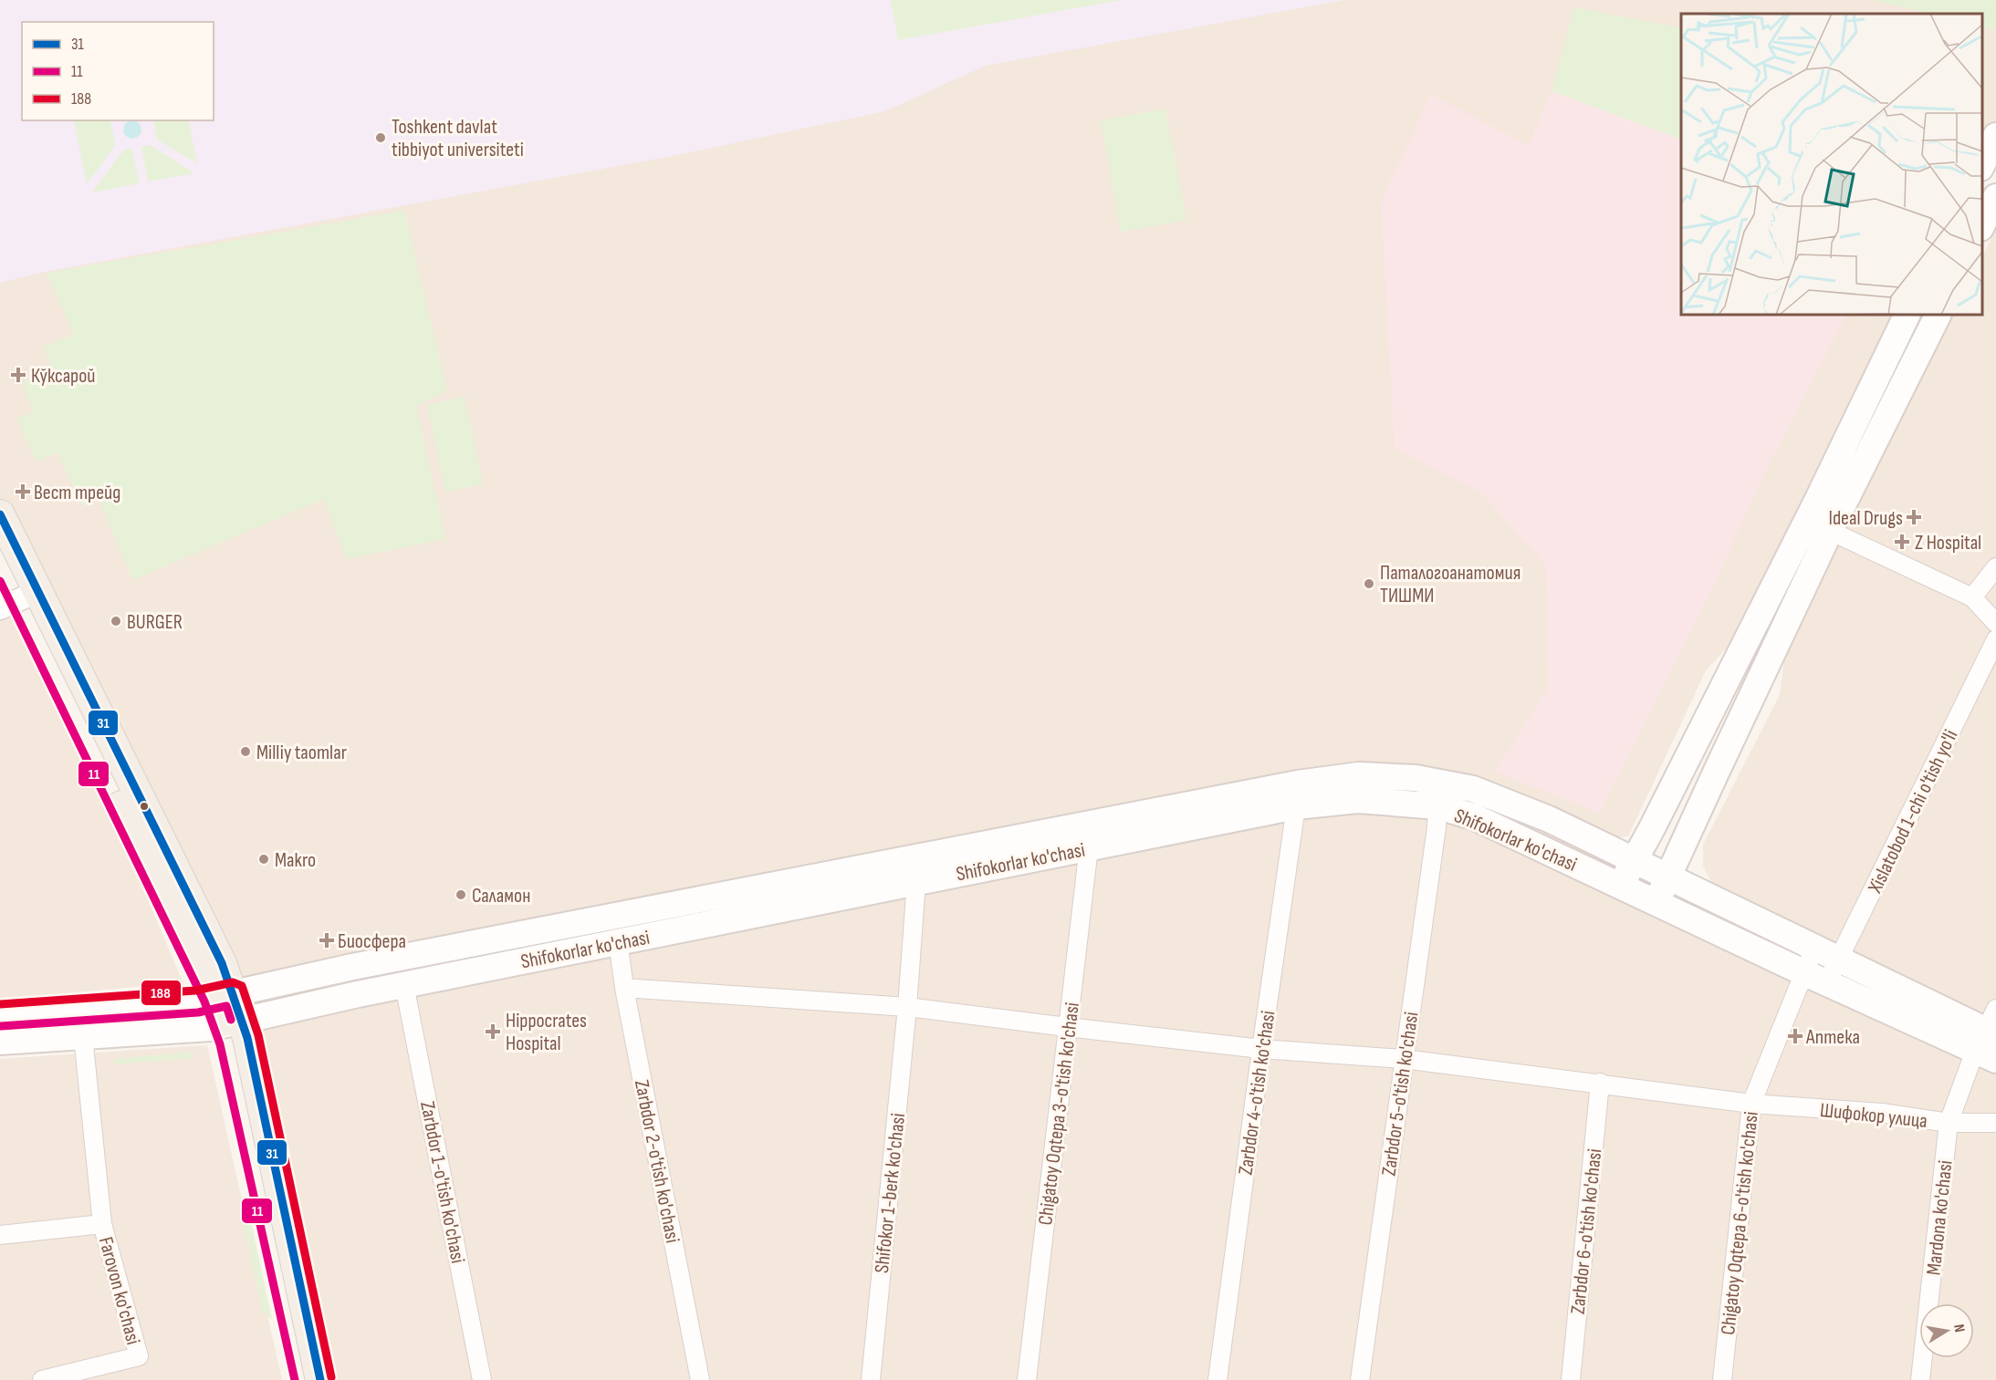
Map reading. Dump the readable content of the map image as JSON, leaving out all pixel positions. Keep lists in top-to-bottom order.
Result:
{
  "streets": {
    "main road": ["Shifokorlar ko'chasi"],
    "street": [
      "Xislatobod 1-chi o'tish yo'li",
      "Zarbdor 4-o'tish ko'chasi",
      "Zarbdor 5-o'tish ko'chasi",
      "Chigatoy Oqtepa 3-o'tish ko'chasi",
      "Шифокор улица",
      "Zarbdor 2-o'tish ko'chasi",
      "Zarbdor 1-o'tish ko'chasi",
      "Shifokor 1-berk ko'chasi",
      "Mardona ko'chasi",
      "Chigatoy Oqtepa 6-o'tish ko'chasi",
      "Zarbdor 6-o'tish ko'chasi",
      "Farovon ko'chasi"
    ]
  },
  "crossings": [
    ["Xislatobod 1-chi o'tish yo'li", "Shifokorlar ko'chasi"],
    ["Xislatobod 1-chi o'tish yo'li", "Chigatoy Oqtepa 6-o'tish ko'chasi"],
    ["Shifokorlar ko'chasi", "Zarbdor 4-o'tish ko'chasi"],
    ["Shifokorlar ko'chasi", "Zarbdor 5-o'tish ko'chasi"],
    ["Shifokorlar ko'chasi", "Chigatoy Oqtepa 3-o'tish ko'chasi"],
    ["Shifokorlar ko'chasi", "Zarbdor 2-o'tish ko'chasi"],
    ["Shifokorlar ko'chasi", "Zarbdor 1-o'tish ko'chasi"],
    ["Shifokorlar ko'chasi", "Shifokor 1-berk ko'chasi"],
    ["Shifokorlar ko'chasi", "Mardona ko'chasi"],
    ["Shifokorlar ko'chasi", "Chigatoy Oqtepa 6-o'tish ko'chasi"],
    ["Shifokorlar ko'chasi", "Farovon ko'chasi"],
    ["Zarbdor 4-o'tish ko'chasi", "Шифокор улица"],
    ["Zarbdor 5-o'tish ko'chasi", "Шифокор улица"],
    ["Chigatoy Oqtepa 3-o'tish ko'chasi", "Шифокор улица"],
    ["Шифокор улица", "Zarbdor 2-o'tish ko'chasi"],
    ["Шифокор улица", "Shifokor 1-berk ko'chasi"],
    ["Шифокор улица", "Mardona ko'chasi"],
    ["Шифокор улица", "Chigatoy Oqtepa 6-o'tish ko'chasi"],
    ["Шифокор улица", "Zarbdor 6-o'tish ko'chasi"]
  ],
  "places": {
    "other": [
      "Toshkent davlat tibbiyot universiteti",
      "Паталогоанатомия ТИШМИ",
      "BURGER",
      "Milliy taomlar",
      "Makro",
      "Саламон"
    ],
    "health": [
      "Кўксарой",
      "Вест трейд",
      "Ideal Drugs",
      "Z Hospital",
      "Биосфера",
      "Hippocrates Hospital",
      "Аптека"
    ]
  },
  "lines": ["transit line 31", "transit line 11", "transit line 188"],
  "legend": ["31", "11", "188"],
  "north": "right"
}
